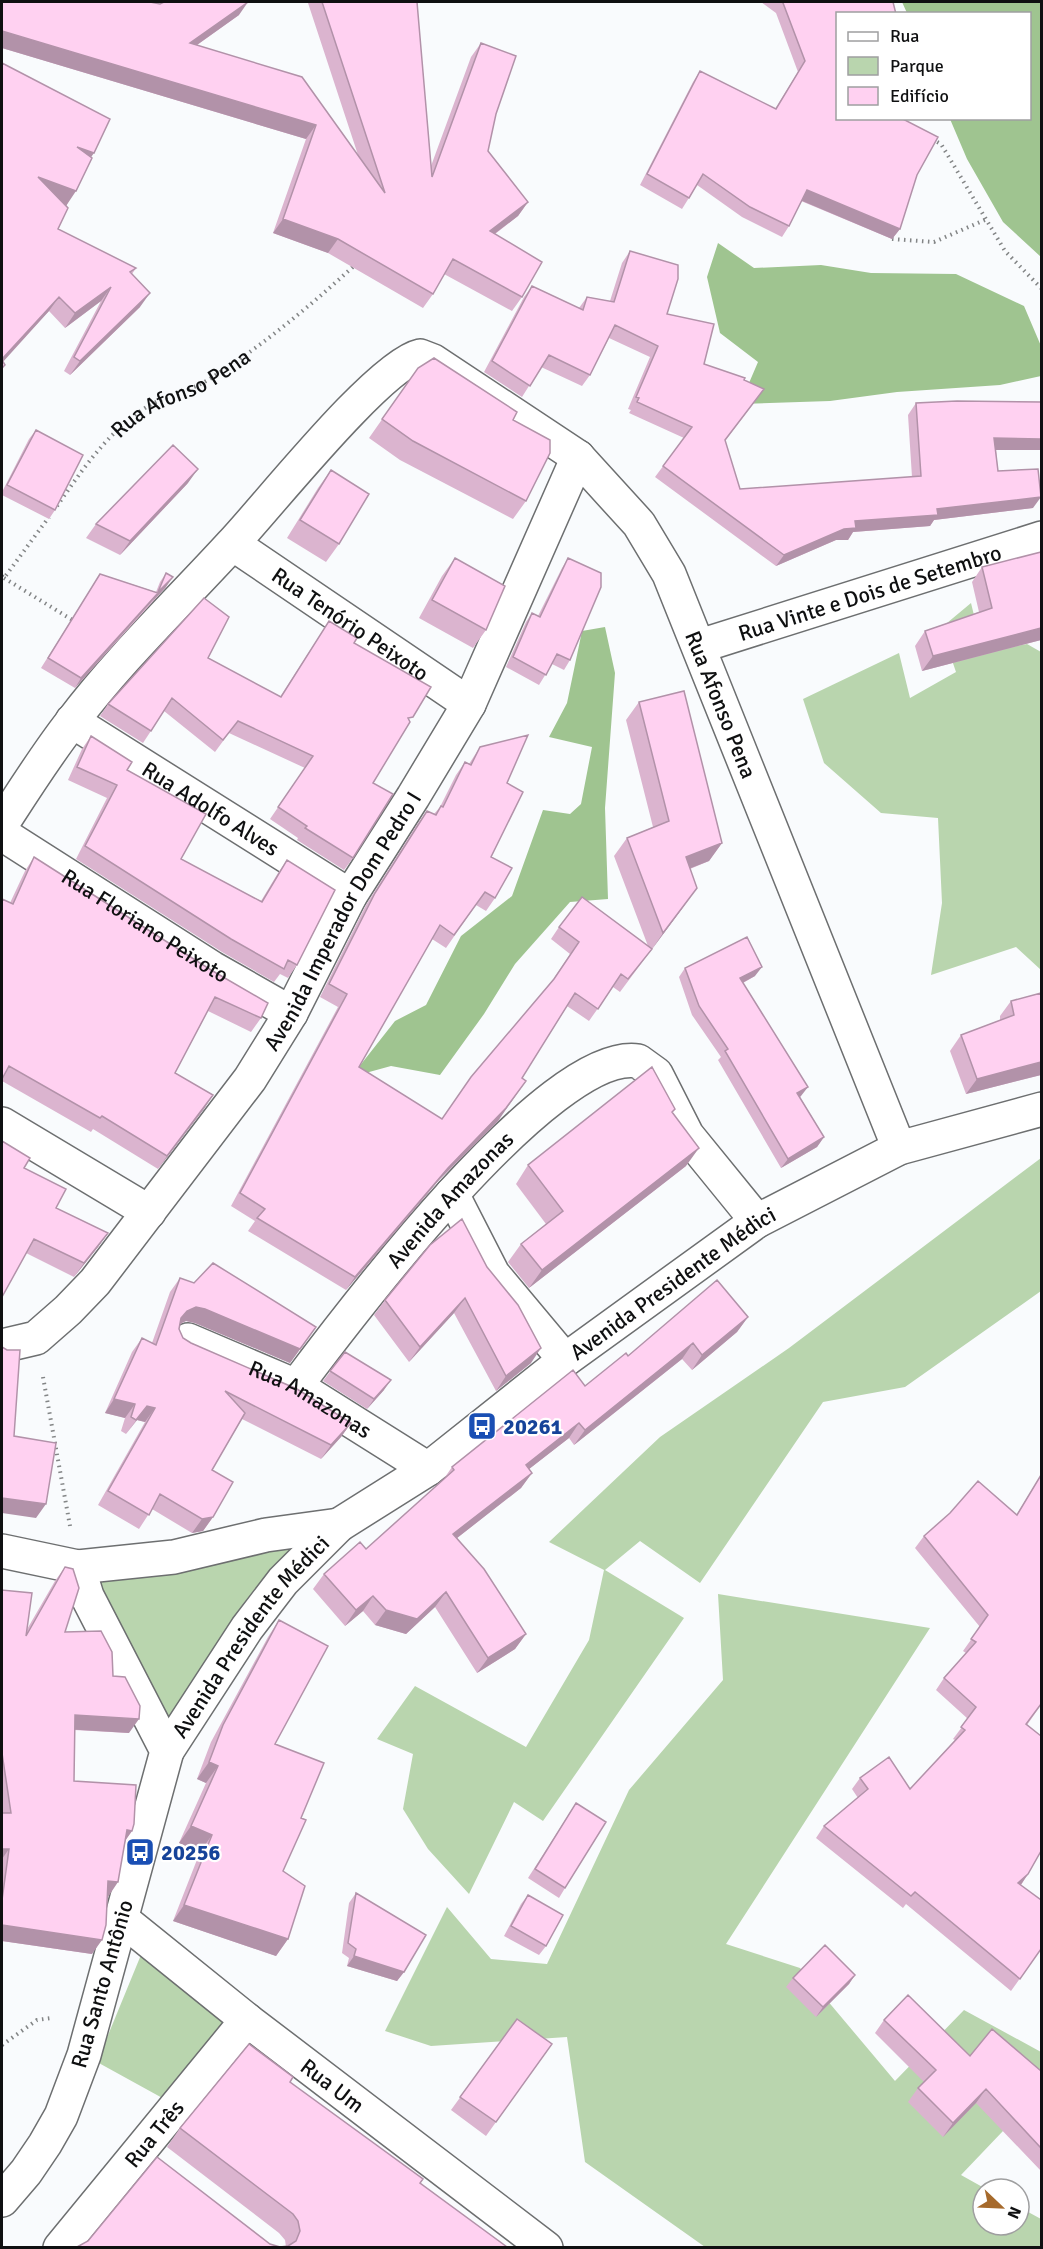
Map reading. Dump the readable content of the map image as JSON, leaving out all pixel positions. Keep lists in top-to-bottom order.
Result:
{
  "streets": {
    "street": [
      "Rua Afonso Pena",
      "Rua Vinte e Dois de Setembro",
      "Rua Tenório Peixoto",
      "Rua Adolfo Alves",
      "Avenida Imperador Dom Pedro I",
      "Rua Floriano Peixoto",
      "Avenida Amazonas",
      "Avenida Presidente Médici",
      "Rua Amazonas",
      "Rua Santo Antônio",
      "Rua Um",
      "Rua Três"
    ]
  },
  "crossings": [
    ["Rua Afonso Pena", "Rua Vinte e Dois de Setembro"],
    ["Rua Afonso Pena", "Rua Tenório Peixoto"],
    ["Rua Afonso Pena", "Avenida Imperador Dom Pedro I"],
    ["Rua Afonso Pena", "Avenida Presidente Médici"],
    ["Rua Tenório Peixoto", "Avenida Imperador Dom Pedro I"],
    ["Rua Adolfo Alves", "Avenida Imperador Dom Pedro I"],
    ["Avenida Imperador Dom Pedro I", "Rua Floriano Peixoto"],
    ["Avenida Amazonas", "Avenida Presidente Médici"],
    ["Avenida Amazonas", "Rua Amazonas"],
    ["Avenida Presidente Médici", "Rua Amazonas"],
    ["Avenida Presidente Médici", "Rua Santo Antônio"],
    ["Rua Santo Antônio", "Rua Um"],
    ["Rua Um", "Rua Três"]
  ],
  "places": {
    "bus stop": ["20261", "20256"]
  },
  "legend": ["Rua", "Parque", "Edifício"],
  "north": "bottom right"
}
